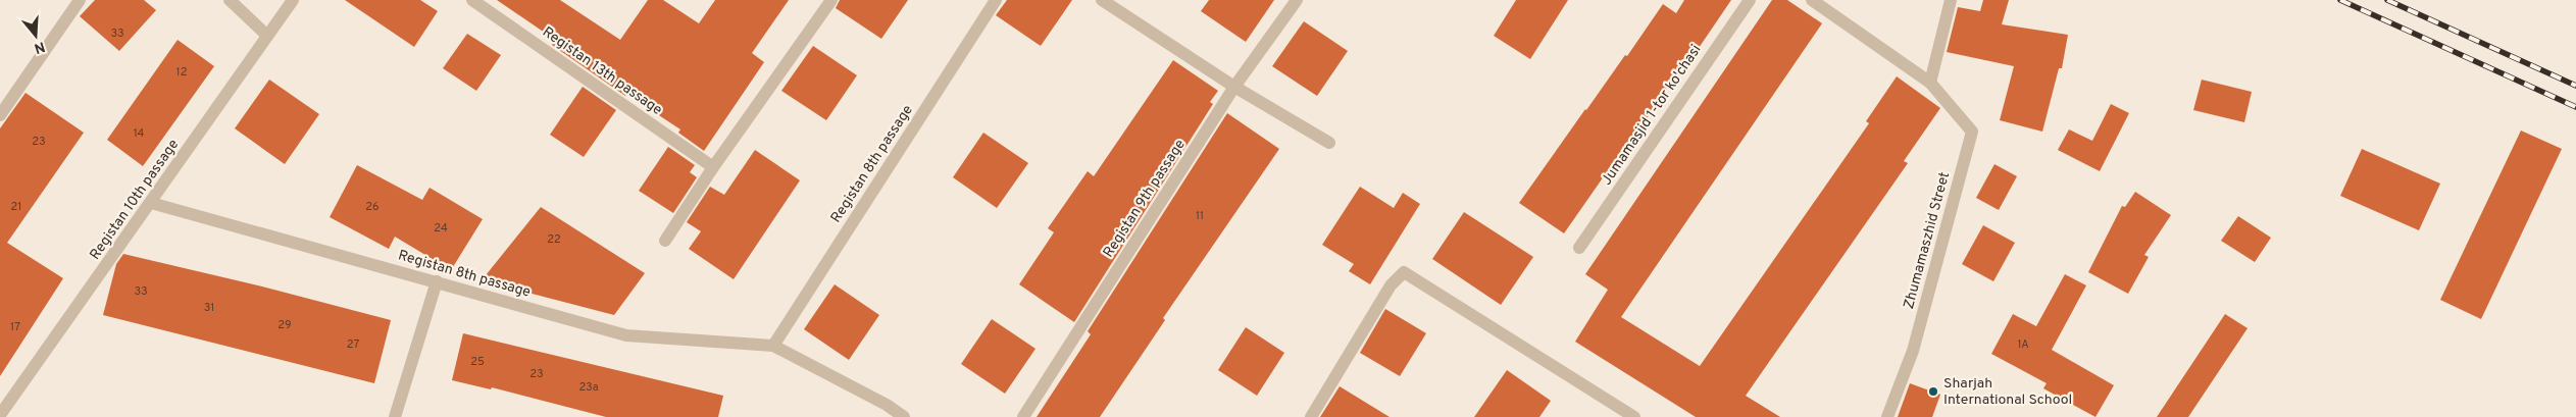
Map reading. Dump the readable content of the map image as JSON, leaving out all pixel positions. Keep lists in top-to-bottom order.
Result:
{
  "streets": {
    "street": [
      "Registan 13th passage",
      "Jumamasjid 1-tor ko'chasi",
      "Registan 8th passage",
      "Registan 9th passage",
      "Registan 10th passage",
      "Zhumamaszhid Street"
    ]
  },
  "crossings": [
    ["Registan 8th passage", "Registan 10th passage"]
  ],
  "places": ["Sharjah International School"],
  "house_numbers": [
    "33",
    "12",
    "14",
    "23",
    "21",
    "26",
    "11",
    "24",
    "22",
    "33",
    "31",
    "29",
    "17",
    "27",
    "1A",
    "25",
    "23",
    "23a"
  ],
  "north": "bottom"
}
